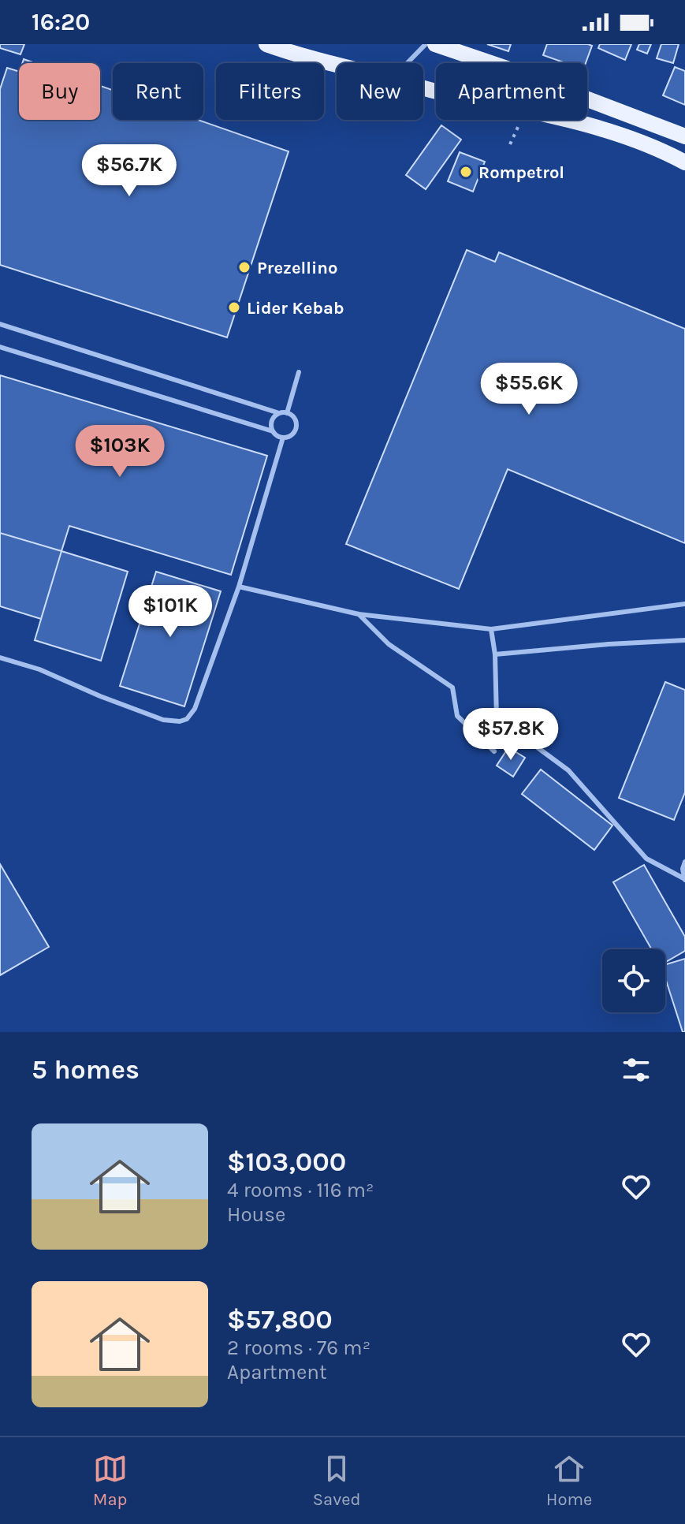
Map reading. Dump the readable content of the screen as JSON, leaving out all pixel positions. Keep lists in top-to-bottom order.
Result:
{
  "places": ["Rompetrol", "Prezellino", "Lider Kebab"],
  "page": {
    "status": "16:20",
    "chip": [
      "Buy",
      "Rent",
      "Filters",
      "New",
      "Apartment"
    ],
    "price": [
      "$56.7K",
      "$55.6K",
      "$103K",
      "$101K",
      "$57.8K"
    ],
    "heading": "5 homes",
    "list": [
      {
        "name": "$103,000",
        "note": "4 rooms · 116 m² · House"
      },
      {
        "name": "$57,800",
        "note": "2 rooms · 76 m² · Apartment"
      }
    ],
    "tabs": ["Map", "Saved", "Home"]
  }
}
